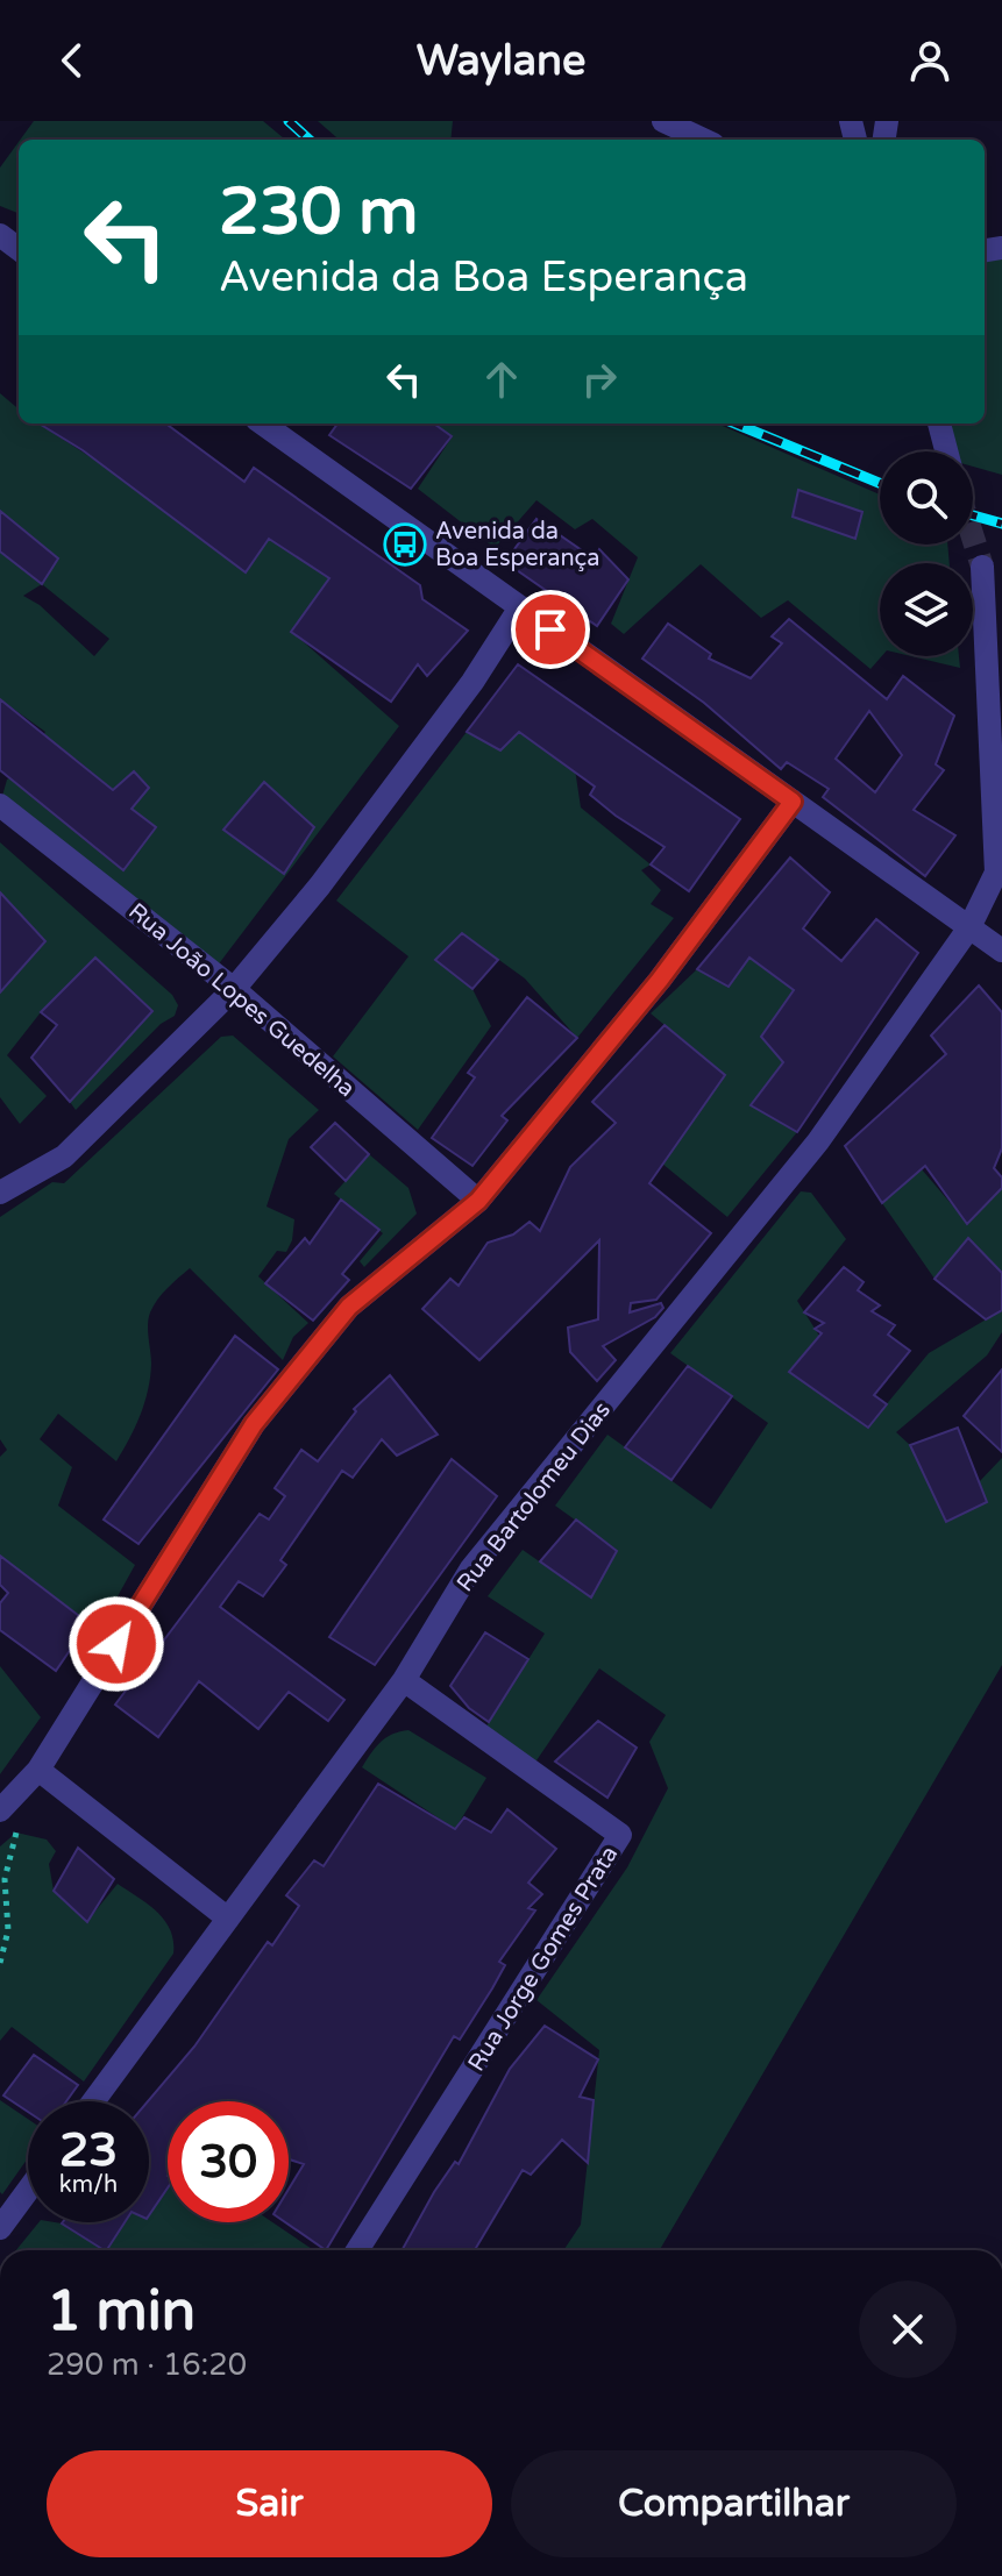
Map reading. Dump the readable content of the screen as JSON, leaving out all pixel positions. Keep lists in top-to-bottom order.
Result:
{
  "streets": {
    "street": ["Rua João Lopes Guedelha", "Rua Bartolomeu Dias", "Rua Jorge Gomes Prata"]
  },
  "crossings": [
    ["Rua Bartolomeu Dias", "Rua Jorge Gomes Prata"]
  ],
  "places": {
    "bus stop": ["Avenida da Boa Esperança"]
  },
  "page": {
    "header": "Waylane",
    "turn": ["230 m", "Avenida da Boa Esperança"],
    "speed": "23 km/h",
    "limit": "30",
    "heading": ["1 min", "290 m · 16:20"],
    "buttons": ["Sair", "Compartilhar"]
  }
}
